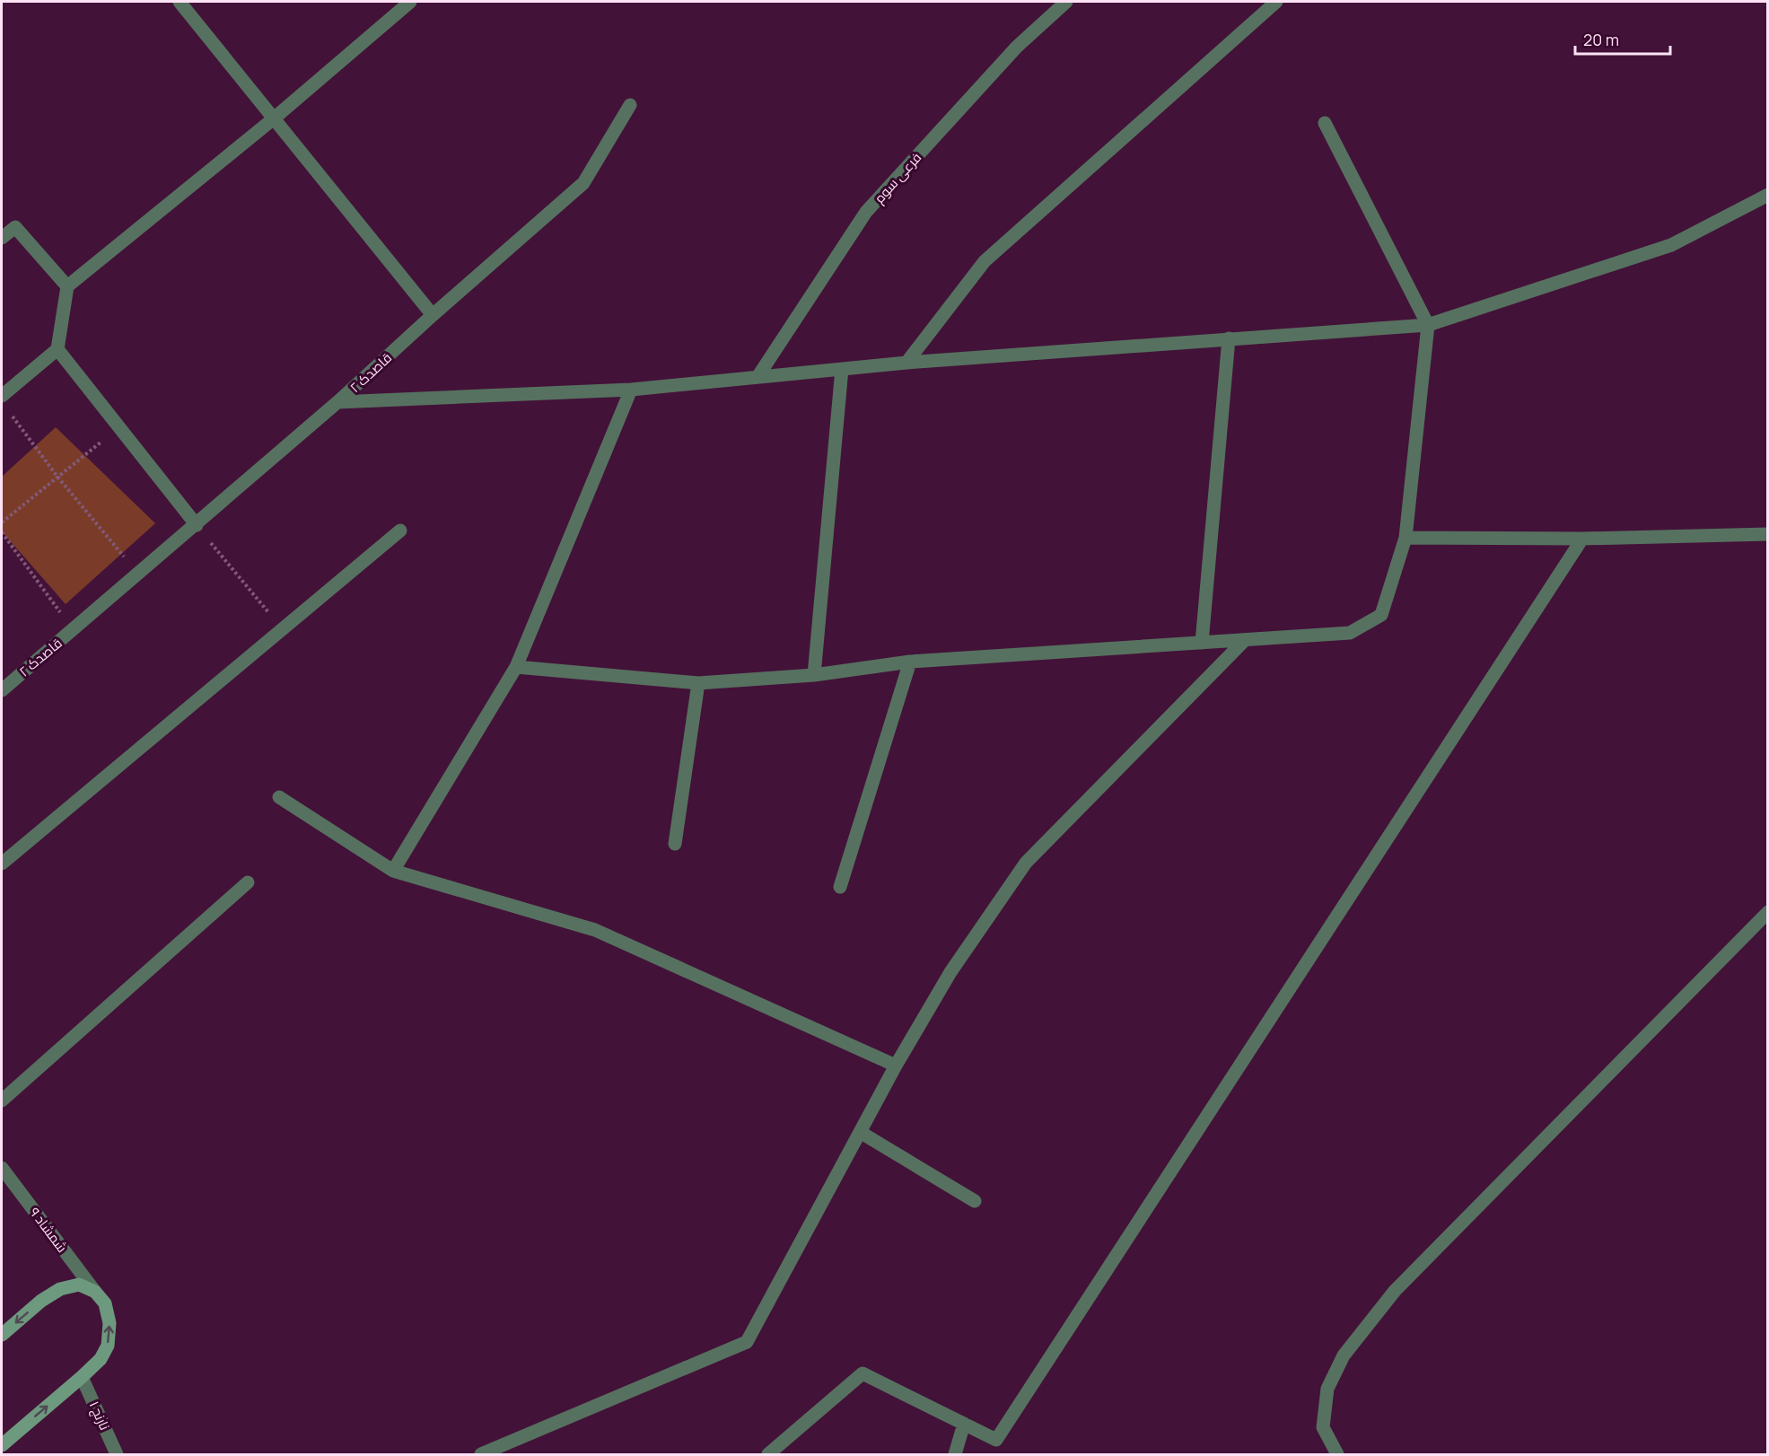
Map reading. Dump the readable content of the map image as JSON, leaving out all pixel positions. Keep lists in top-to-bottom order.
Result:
{
  "streets": {
    "street": [
      "فرعی سوم",
      "قاصدک ۲",
      "شمشاد ۹",
      "نارنج ۱"
    ]
  },
  "scale_bar": "20 m"
}
